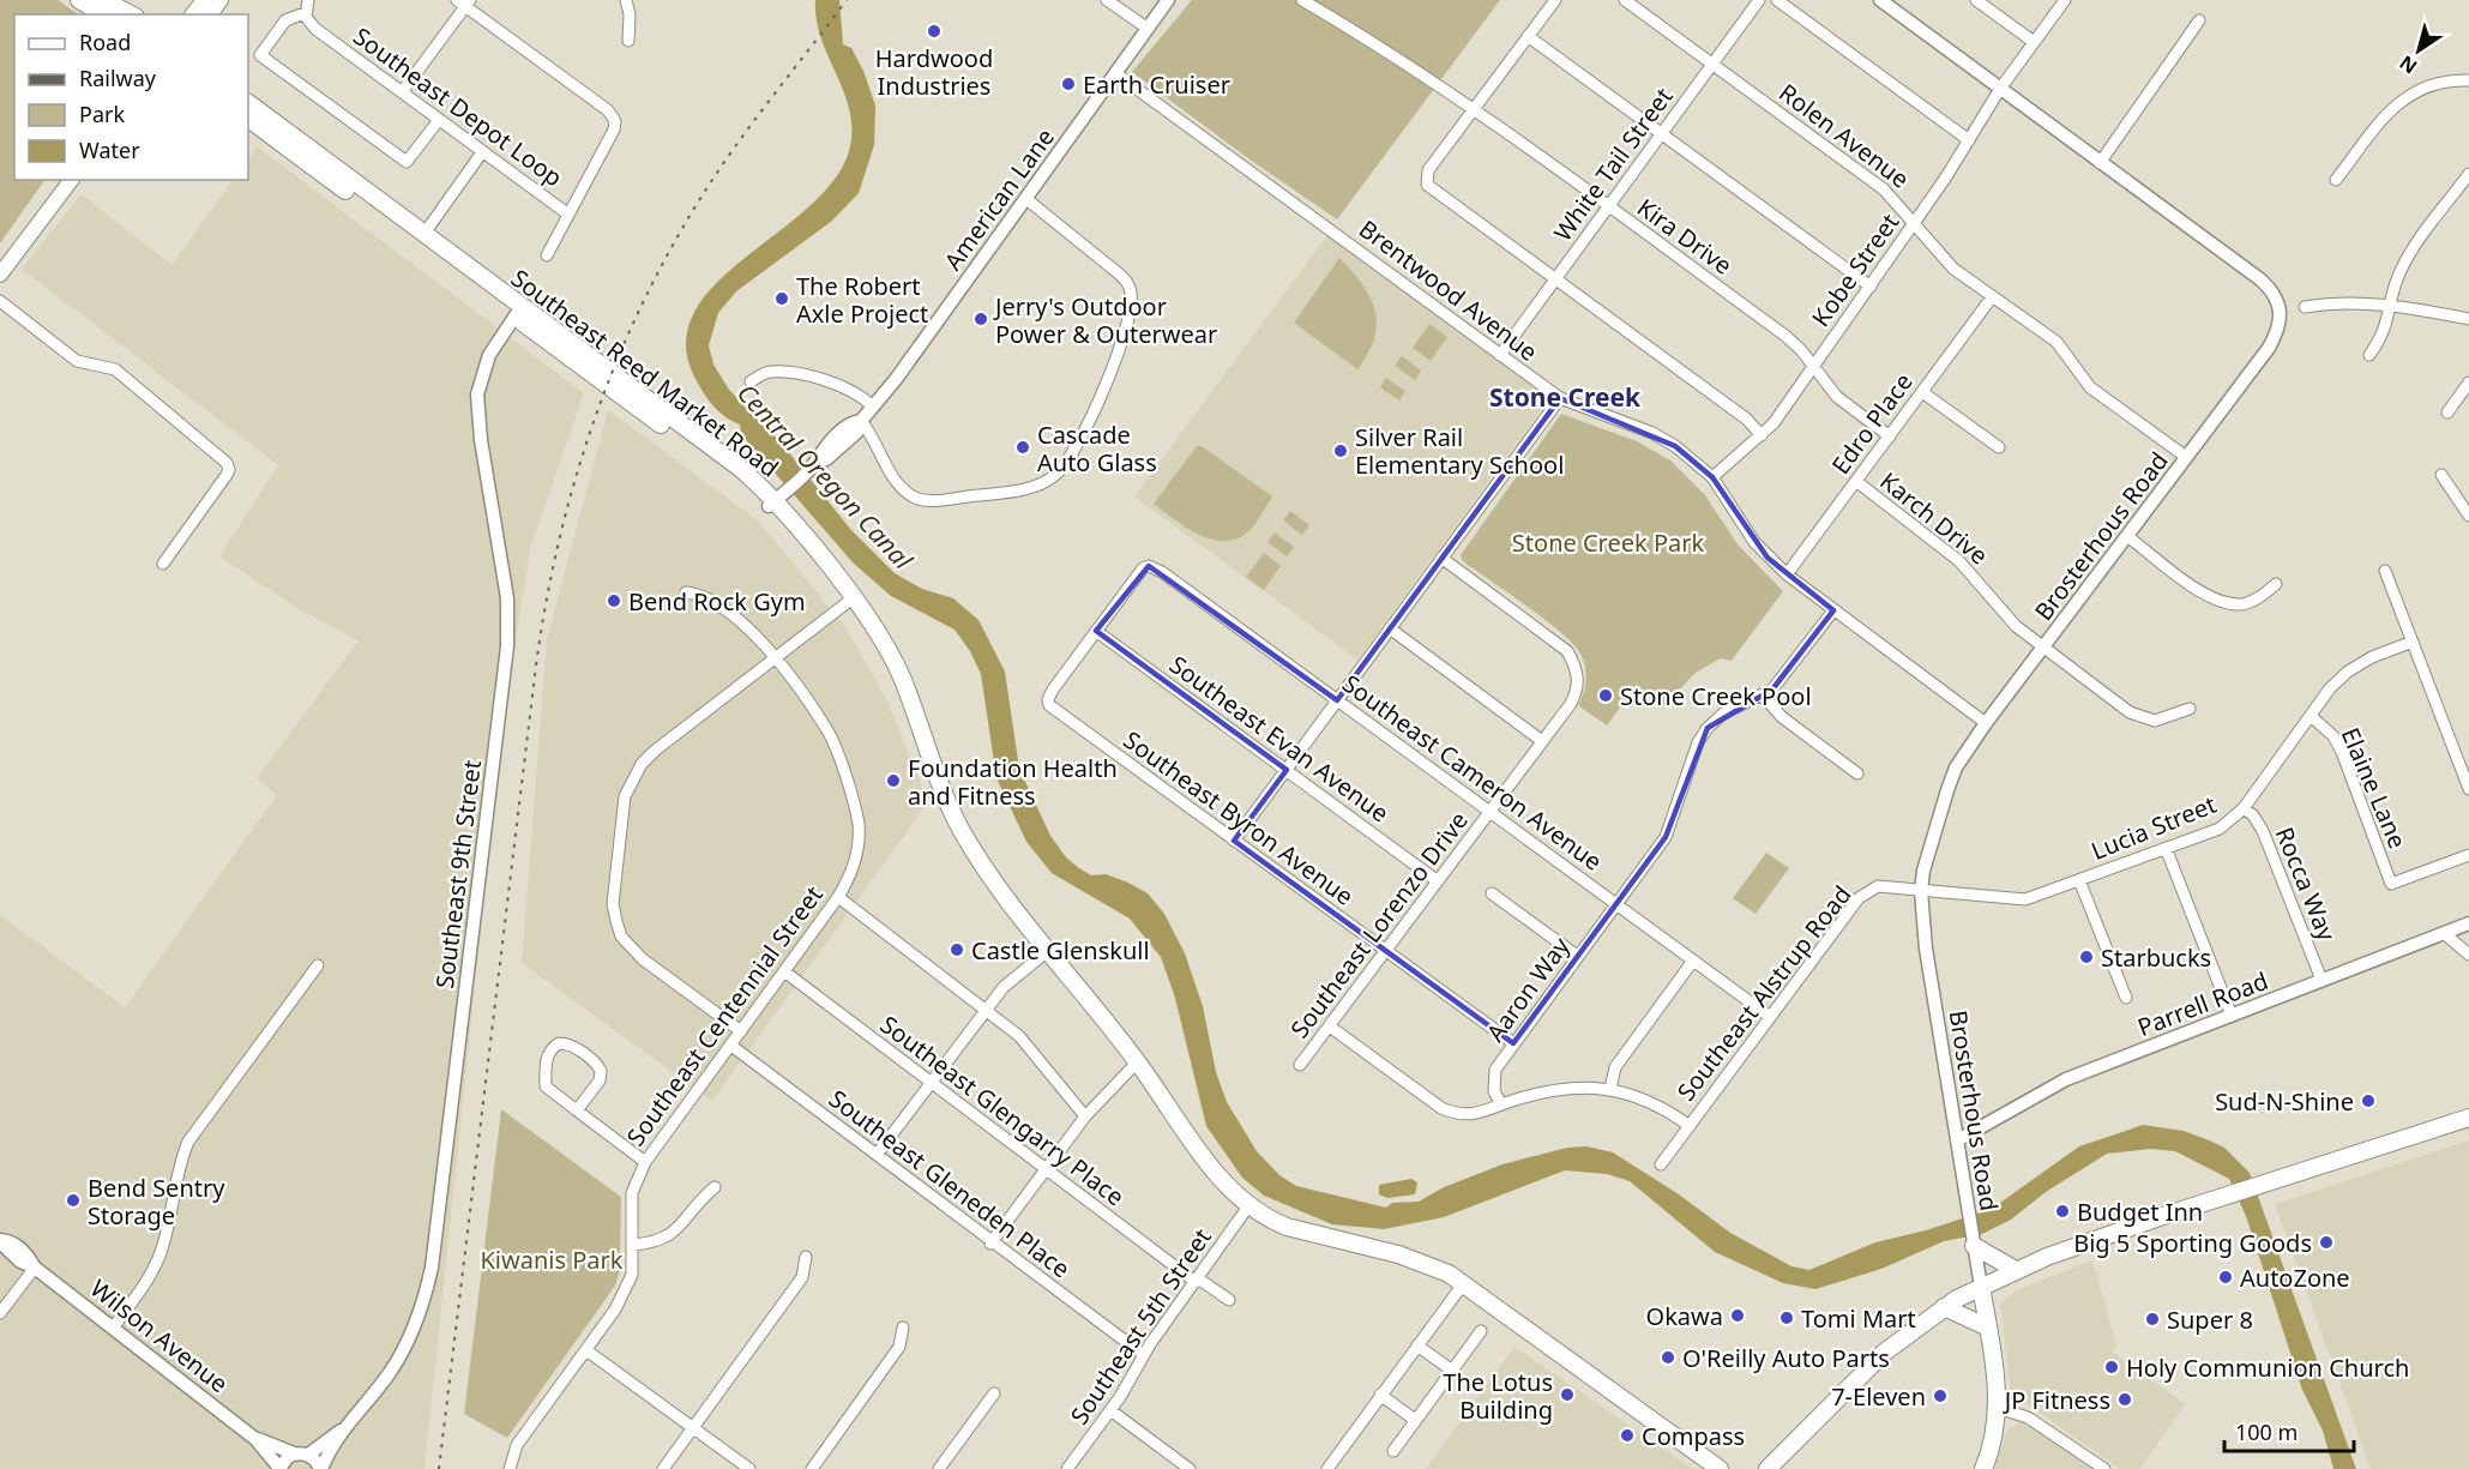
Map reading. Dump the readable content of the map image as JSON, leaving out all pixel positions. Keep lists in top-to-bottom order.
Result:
{
  "streets": {
    "main road": ["Southeast Reed Market Road"],
    "street": [
      "Southeast Depot Loop",
      "Rolen Avenue",
      "White Tail Street",
      "American Lane",
      "Kira Drive",
      "Kobe Street",
      "Brentwood Avenue",
      "Edro Place",
      "Karch Drive",
      "Brosterhous Road",
      "Southeast Evan Avenue",
      "Southeast Cameron Avenue",
      "Elaine Lane",
      "Southeast Byron Avenue",
      "Lucia Street",
      "Southeast 9th Street",
      "Rocca Way",
      "Southeast Lorenzo Drive",
      "Aaron Way",
      "Southeast Alstrup Road",
      "Parrell Road",
      "Southeast Centennial Street",
      "Southeast Glengarry Place",
      "Southeast Gleneden Place",
      "Southeast 5th Street",
      "Wilson Avenue"
    ]
  },
  "crossings": [
    ["Rolen Avenue", "White Tail Street"],
    ["Rolen Avenue", "Kobe Street"],
    ["Rolen Avenue", "Edro Place"],
    ["Rolen Avenue", "Brosterhous Road"],
    ["White Tail Street", "Kira Drive"],
    ["White Tail Street", "Brentwood Avenue"],
    ["American Lane", "Brentwood Avenue"],
    ["American Lane", "Southeast Reed Market Road"],
    ["Kira Drive", "Kobe Street"],
    ["Kira Drive", "Edro Place"],
    ["Kobe Street", "Brentwood Avenue"],
    ["Kobe Street", "Brosterhous Road"],
    ["Brentwood Avenue", "Edro Place"],
    ["Brentwood Avenue", "Brosterhous Road"],
    ["Southeast Reed Market Road", "Southeast 9th Street"],
    ["Southeast Reed Market Road", "Southeast 5th Street"],
    ["Edro Place", "Karch Drive"],
    ["Karch Drive", "Brosterhous Road"],
    ["Brosterhous Road", "Lucia Street"],
    ["Brosterhous Road", "Southeast Alstrup Road"],
    ["Brosterhous Road", "Parrell Road"],
    ["Southeast Evan Avenue", "Southeast Cameron Avenue"],
    ["Southeast Evan Avenue", "Southeast Byron Avenue"],
    ["Southeast Evan Avenue", "Southeast Lorenzo Drive"],
    ["Southeast Cameron Avenue", "Southeast Byron Avenue"],
    ["Southeast Cameron Avenue", "Southeast Lorenzo Drive"],
    ["Southeast Cameron Avenue", "Aaron Way"],
    ["Southeast Cameron Avenue", "Southeast Alstrup Road"],
    ["Elaine Lane", "Lucia Street"],
    ["Southeast Byron Avenue", "Southeast Lorenzo Drive"],
    ["Southeast Byron Avenue", "Aaron Way"],
    ["Lucia Street", "Rocca Way"],
    ["Lucia Street", "Southeast Alstrup Road"],
    ["Southeast 9th Street", "Wilson Avenue"],
    ["Rocca Way", "Parrell Road"],
    ["Southeast Centennial Street", "Southeast Glengarry Place"],
    ["Southeast Centennial Street", "Southeast Gleneden Place"],
    ["Southeast Glengarry Place", "Southeast 5th Street"],
    ["Southeast Gleneden Place", "Southeast 5th Street"]
  ],
  "districts": ["Stone Creek"],
  "water": ["Central Oregon Canal"],
  "parks": ["Stone Creek Park", "Kiwanis Park"],
  "places": [
    "Hardwood Industries",
    "Earth Cruiser",
    "The Robert Axle Project",
    "Jerry's Outdoor Power & Outerwear",
    "Cascade Auto Glass",
    "Silver Rail Elementary School",
    "Bend Rock Gym",
    "Stone Creek Pool",
    "Foundation Health and Fitness",
    "Castle Glenskull",
    "Starbucks",
    "Sud-N-Shine",
    "Bend Sentry Storage",
    "Budget Inn",
    "Big 5 Sporting Goods",
    "AutoZone",
    "Okawa",
    "Tomi Mart",
    "Super 8",
    "O'Reilly Auto Parts",
    "Holy Communion Church",
    "The Lotus Building",
    "7-Eleven",
    "JP Fitness",
    "Compass"
  ],
  "legend": [
    "Road",
    "Railway",
    "Park",
    "Water"
  ],
  "scale_bar": "100 m",
  "north": "bottom left"
}
